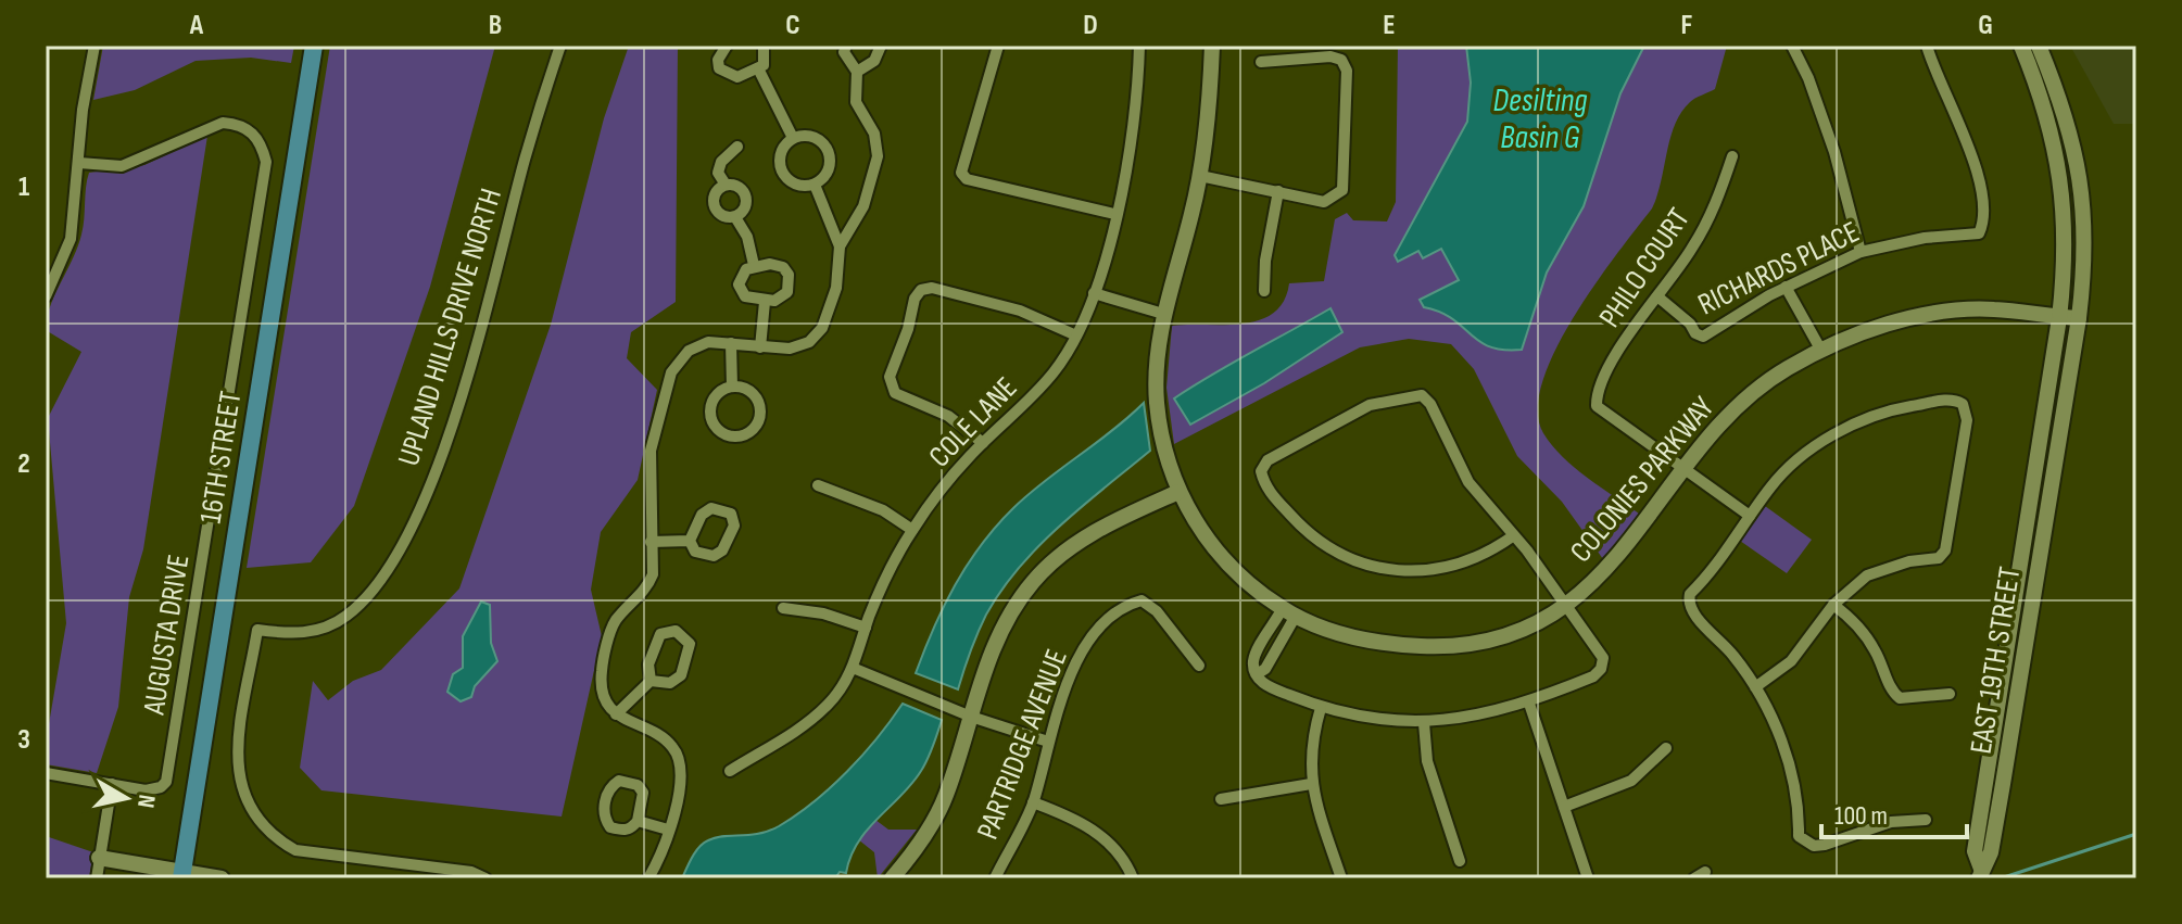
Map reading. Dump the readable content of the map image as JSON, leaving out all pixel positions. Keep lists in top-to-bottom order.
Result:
{
  "streets": {
    "main road": ["16TH STREET"],
    "street": [
      "PHILO COURT",
      "RICHARDS PLACE",
      "UPLAND HILLS DRIVE NORTH",
      "COLE LANE",
      "COLONIES PARKWAY",
      "AUGUSTA DRIVE",
      "EAST 19TH STREET",
      "PARTRIDGE AVENUE"
    ]
  },
  "crossings": [
    ["PHILO COURT", "RICHARDS PLACE"],
    ["PHILO COURT", "COLONIES PARKWAY"],
    ["COLONIES PARKWAY", "EAST 19TH STREET"]
  ],
  "water": ["Desilting Basin G"],
  "scale_bar": "100 m",
  "north": "right",
  "grid": {
    "columns": [
      "A",
      "B",
      "C",
      "D",
      "E",
      "F",
      "G"
    ],
    "rows": ["1", "2", "3"]
  }
}
